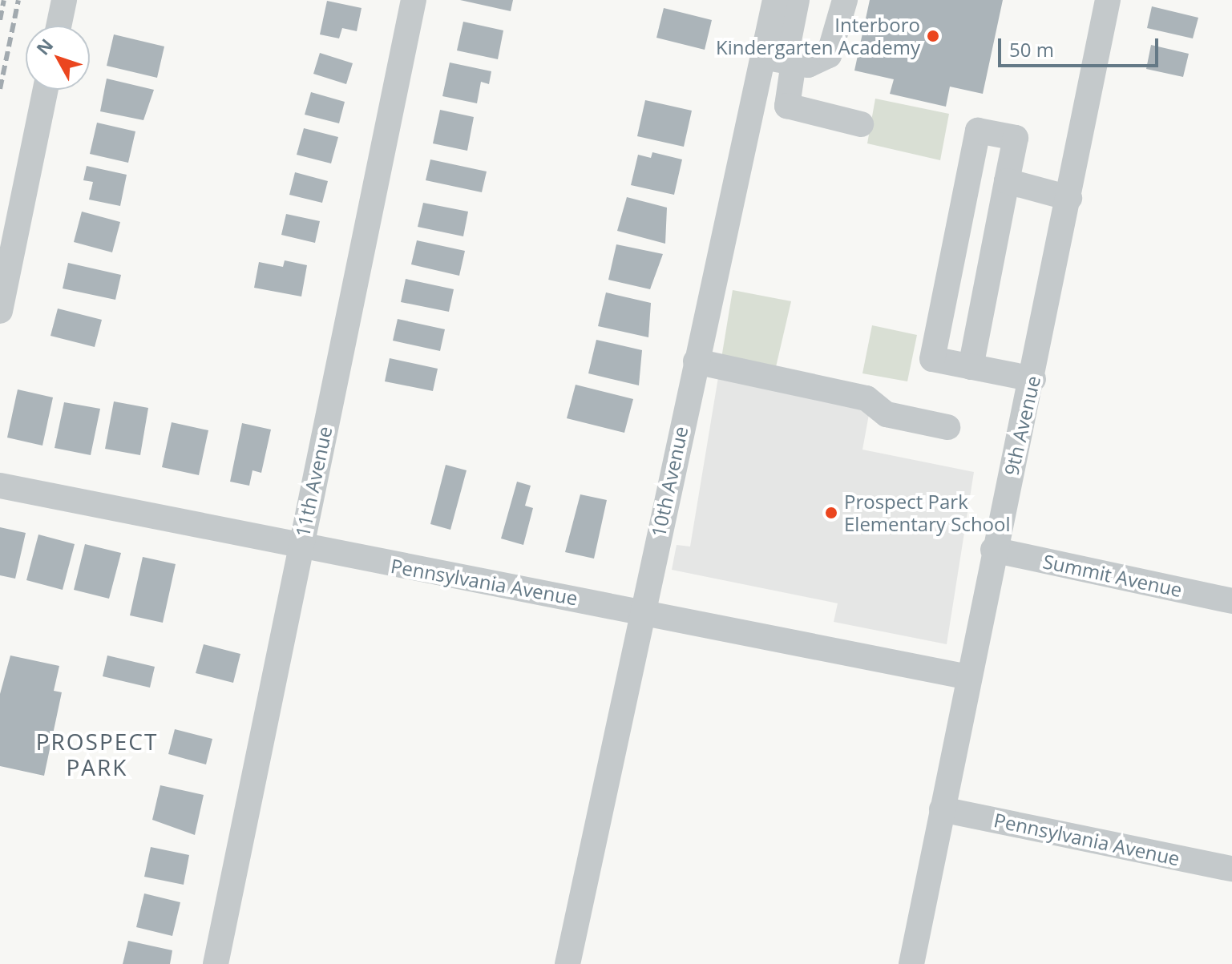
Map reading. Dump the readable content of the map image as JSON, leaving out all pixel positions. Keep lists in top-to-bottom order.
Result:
{
  "streets": {
    "street": [
      "9th Avenue",
      "11th Avenue",
      "10th Avenue",
      "Summit Avenue",
      "Pennsylvania Avenue"
    ]
  },
  "crossings": [
    ["9th Avenue", "Summit Avenue"],
    ["9th Avenue", "Pennsylvania Avenue"],
    ["11th Avenue", "Pennsylvania Avenue"],
    ["10th Avenue", "Pennsylvania Avenue"]
  ],
  "districts": ["PROSPECT PARK"],
  "places": ["Interboro Kindergarten Academy", "Prospect Park Elementary School"],
  "scale_bar": "50 m",
  "north": "top left"
}
